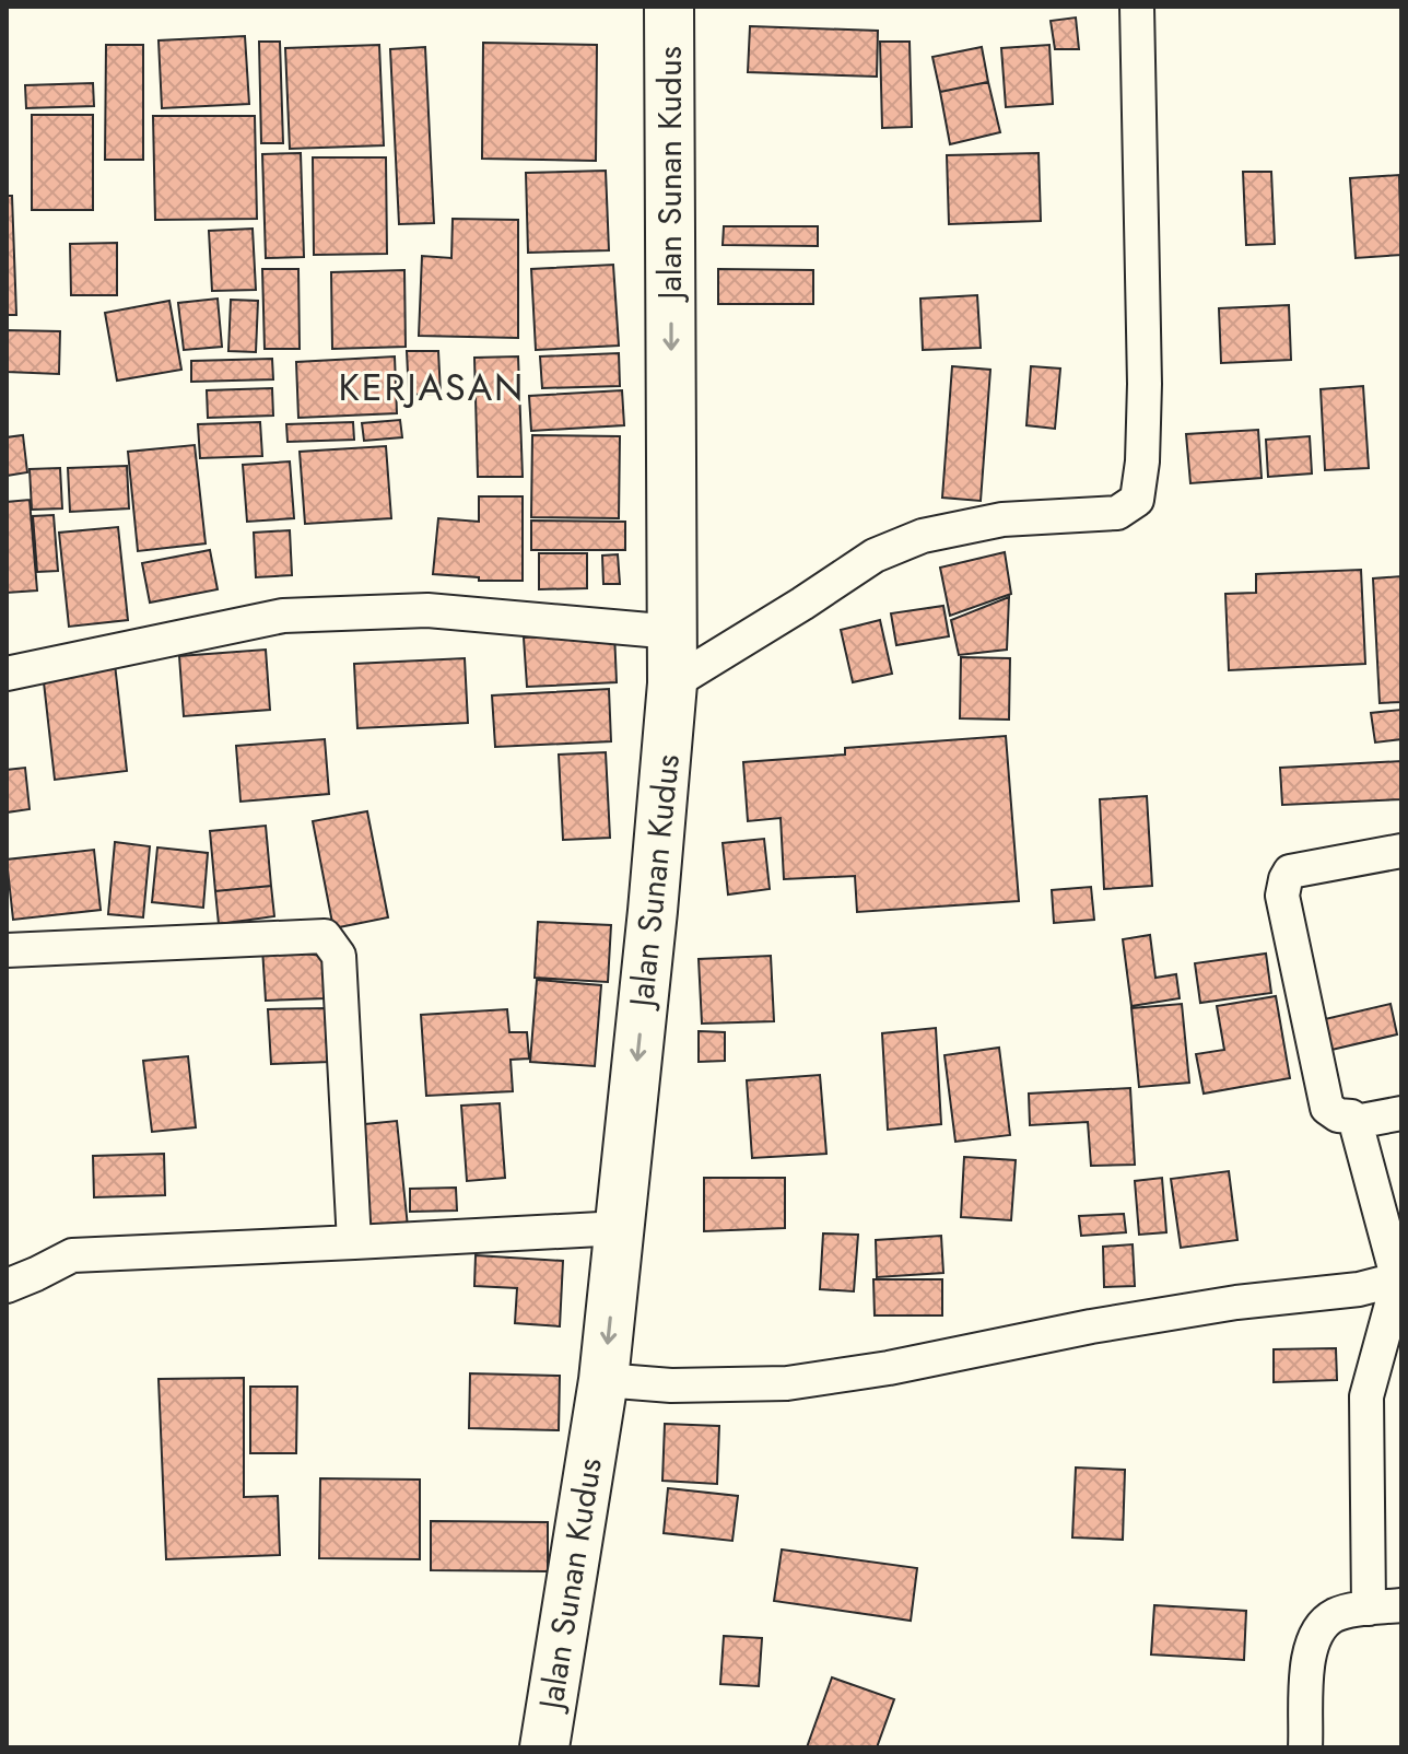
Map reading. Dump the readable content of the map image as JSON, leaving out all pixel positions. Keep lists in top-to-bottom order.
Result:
{
  "streets": {
    "main road": ["Jalan Sunan Kudus"]
  },
  "one_way": ["Jalan Sunan Kudus"],
  "districts": ["KERJASAN"]
}
